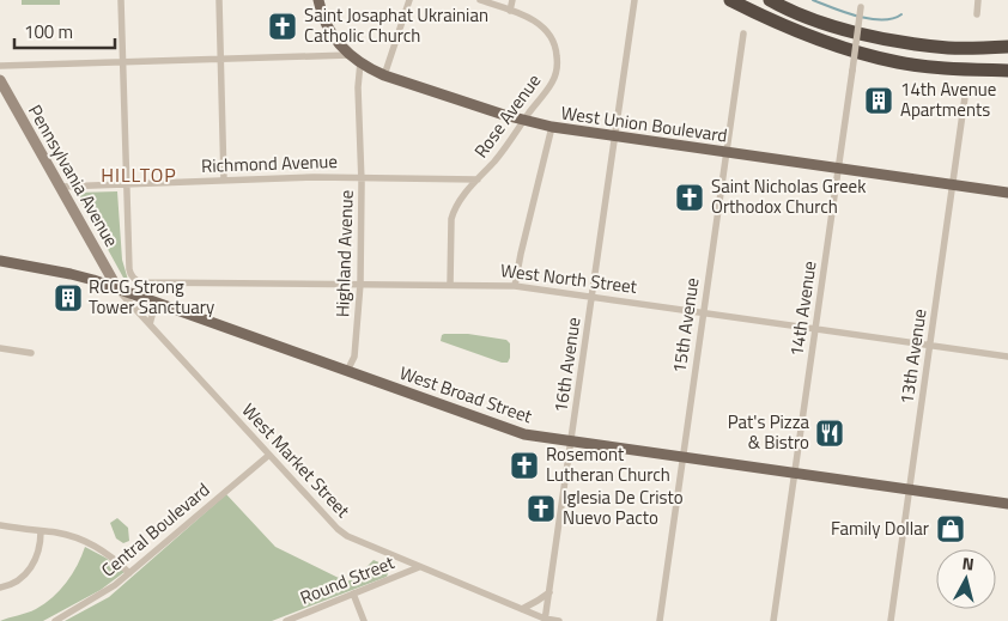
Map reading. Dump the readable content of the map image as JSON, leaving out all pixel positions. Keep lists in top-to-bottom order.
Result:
{
  "streets": {
    "main road": ["West Union Boulevard", "West Broad Street"],
    "street": [
      "Rose Avenue",
      "Richmond Avenue",
      "Pennsylvania Avenue",
      "Highland Avenue",
      "West North Street",
      "14th Avenue",
      "15th Avenue",
      "13th Avenue",
      "16th Avenue",
      "West Market Street",
      "Central Boulevard",
      "Round Street"
    ]
  },
  "crossings": [
    ["Rose Avenue", "West Union Boulevard"],
    ["Rose Avenue", "Richmond Avenue"],
    ["Rose Avenue", "West North Street"],
    ["West Union Boulevard", "Highland Avenue"],
    ["West Union Boulevard", "14th Avenue"],
    ["West Union Boulevard", "15th Avenue"],
    ["West Union Boulevard", "13th Avenue"],
    ["West Union Boulevard", "16th Avenue"],
    ["Richmond Avenue", "Pennsylvania Avenue"],
    ["Richmond Avenue", "Highland Avenue"],
    ["Richmond Avenue", "West North Street"],
    ["Pennsylvania Avenue", "West Broad Street"],
    ["Pennsylvania Avenue", "West Market Street"],
    ["Highland Avenue", "West North Street"],
    ["Highland Avenue", "West Broad Street"],
    ["West North Street", "14th Avenue"],
    ["West North Street", "15th Avenue"],
    ["West North Street", "13th Avenue"],
    ["West North Street", "16th Avenue"],
    ["14th Avenue", "West Broad Street"],
    ["15th Avenue", "West Broad Street"],
    ["13th Avenue", "West Broad Street"],
    ["16th Avenue", "West Broad Street"],
    ["16th Avenue", "West Market Street"],
    ["West Broad Street", "West Market Street"],
    ["West Market Street", "Central Boulevard"],
    ["West Market Street", "Round Street"]
  ],
  "districts": ["HILLTOP"],
  "places": {
    "church": [
      "Saint Josaphat Ukrainian Catholic Church",
      "Saint Nicholas Greek Orthodox Church",
      "Rosemont Lutheran Church",
      "Iglesia De Cristo Nuevo Pacto"
    ],
    "building": ["14th Avenue Apartments", "RCCG Strong Tower Sanctuary"],
    "restaurant": ["Pat's Pizza & Bistro"],
    "shop": ["Family Dollar"]
  },
  "scale_bar": "100 m",
  "north": "top"
}
